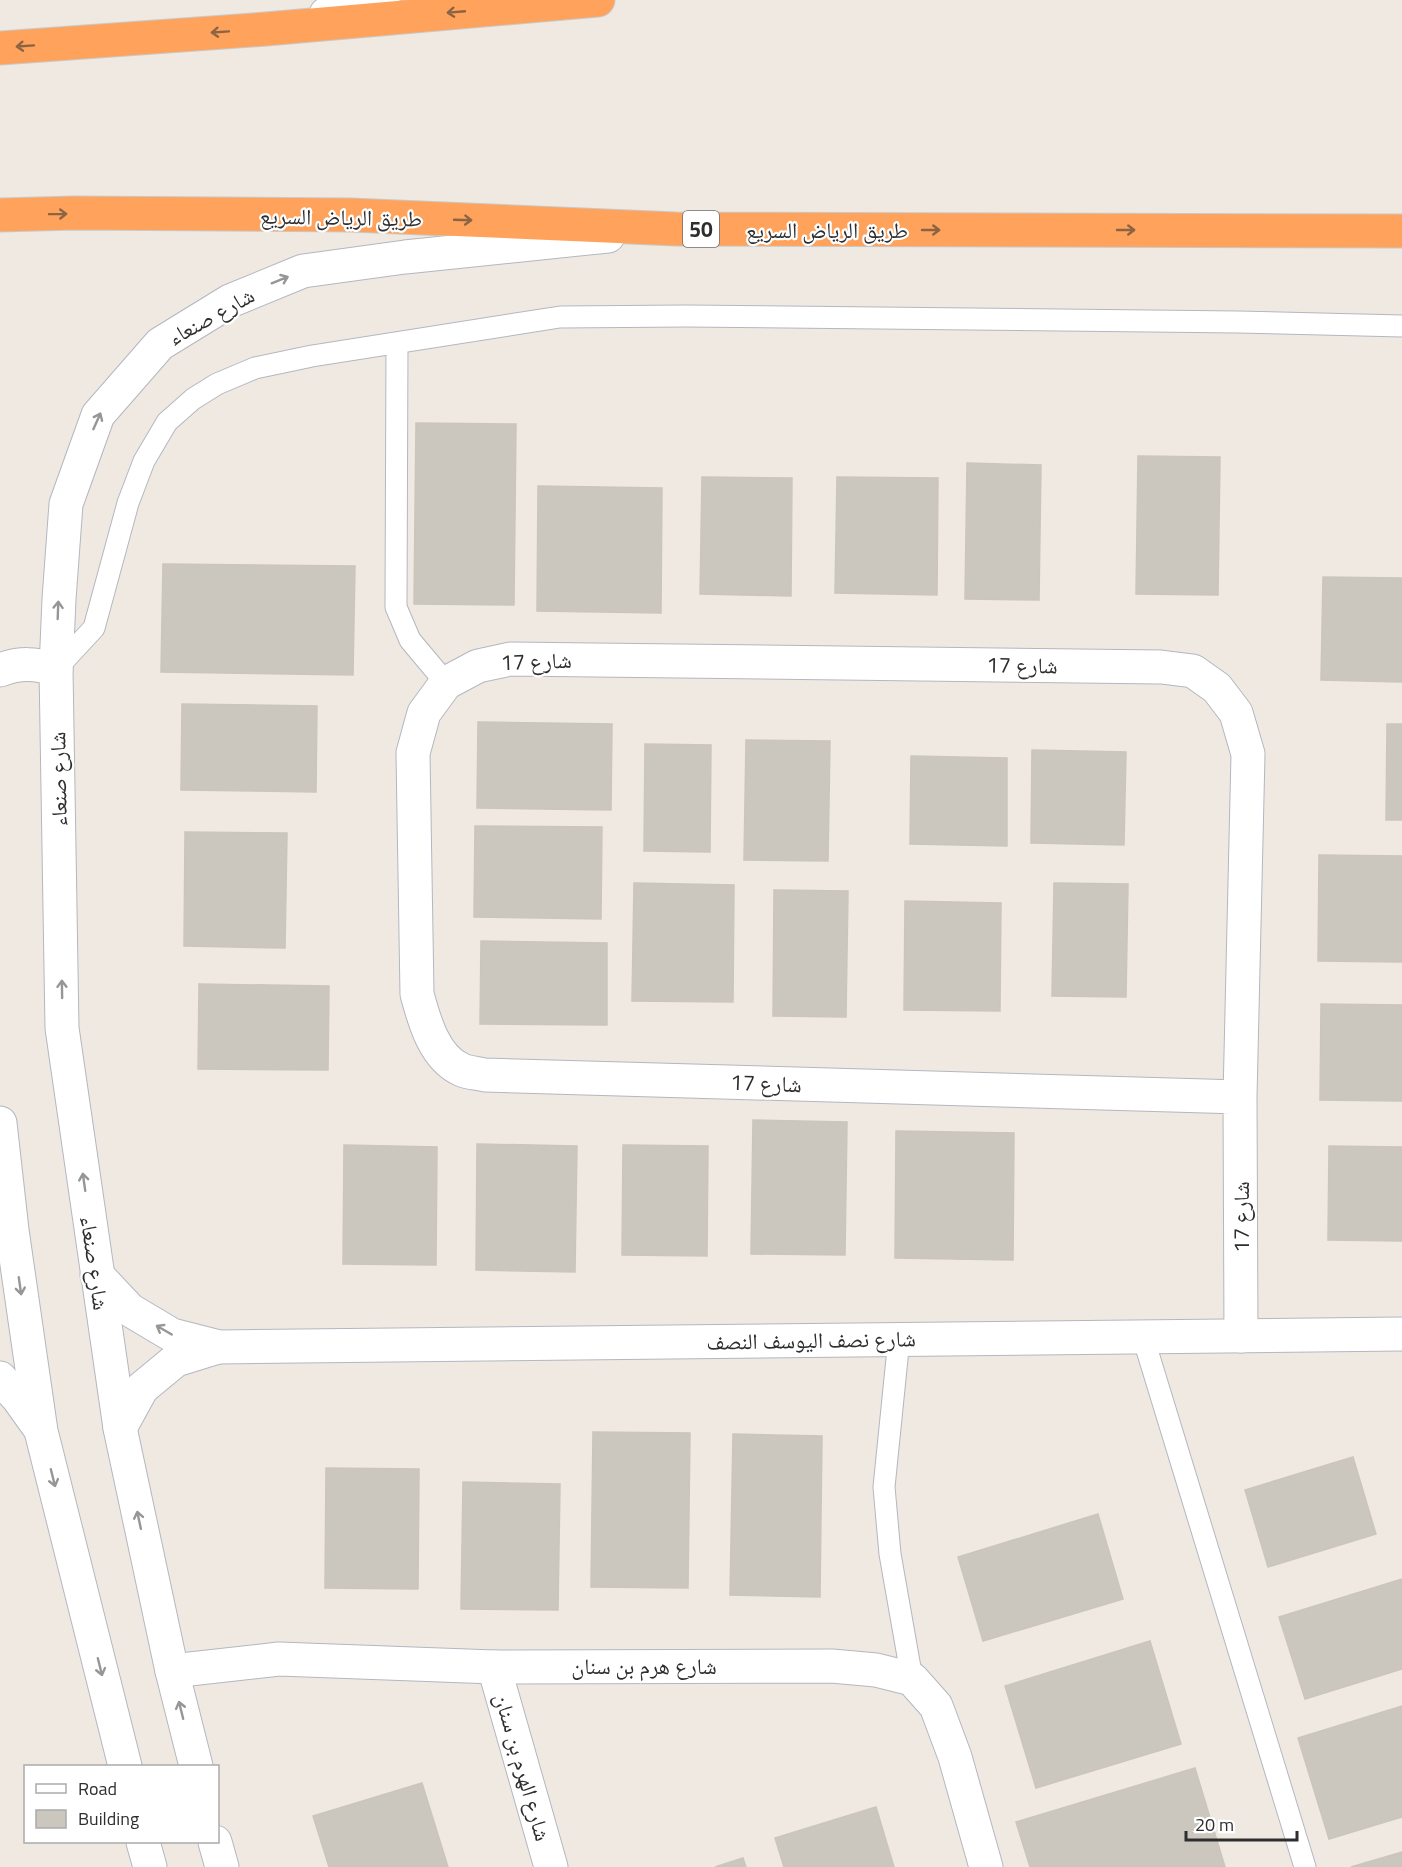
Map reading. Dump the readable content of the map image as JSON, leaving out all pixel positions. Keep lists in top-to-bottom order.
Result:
{
  "streets": {
    "highway": ["طريق الرياض السريع", "50"],
    "street": [
      "شارع صنعاء",
      "شارع 17",
      "شارع نصف اليوسف النصف",
      "شارع هرم بن سنان",
      "شارع الهرم بن سنان"
    ]
  },
  "crossings": [
    ["طريق الرياض السريع", "شارع صنعاء"],
    ["شارع صنعاء", "شارع هرم بن سنان"],
    ["شارع 17", "شارع نصف اليوسف النصف"],
    ["شارع هرم بن سنان", "شارع الهرم بن سنان"]
  ],
  "legend": ["Road", "Building"],
  "scale_bar": "20 m"
}
